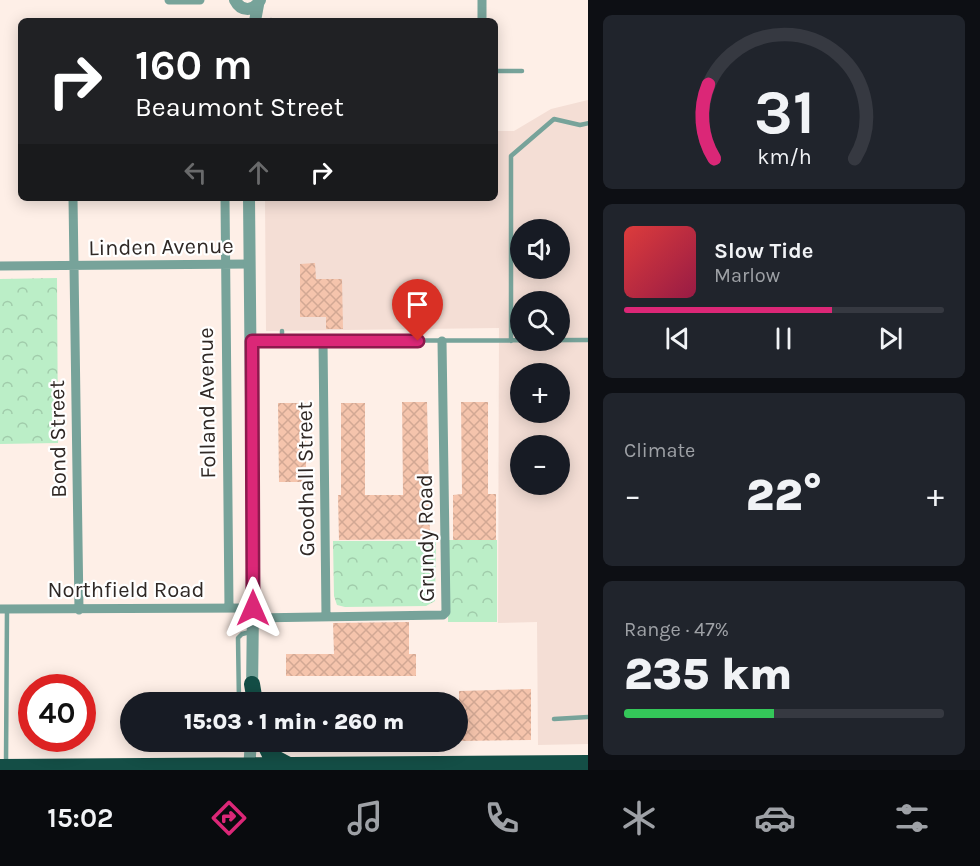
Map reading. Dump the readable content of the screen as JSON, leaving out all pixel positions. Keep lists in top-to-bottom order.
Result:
{
  "streets": {
    "street": [
      "Linden Avenue",
      "Folland Avenue",
      "Bond Street",
      "Goodhall Street",
      "Grundy Road",
      "Northfield Road"
    ]
  },
  "crossings": [
    ["Linden Avenue", "Folland Avenue"],
    ["Linden Avenue", "Bond Street"],
    ["Folland Avenue", "Grundy Road"],
    ["Folland Avenue", "Northfield Road"],
    ["Bond Street", "Northfield Road"],
    ["Goodhall Street", "Grundy Road"],
    ["Grundy Road", "Northfield Road"]
  ],
  "page": {
    "turn": ["160 m", "Beaumont Street"],
    "map_buttons": ["+", "−"],
    "song": ["Slow Tide", "Marlow"],
    "tile": [
      "Climate",
      ["Range · 47%", "235 km"]
    ],
    "heat": ["−", "22°", "+"],
    "limit": "40",
    "trip": "15:03 · 1 min · 260 m",
    "tabs": "15:02",
    "gauge": ["31", "km/h"]
  }
}
